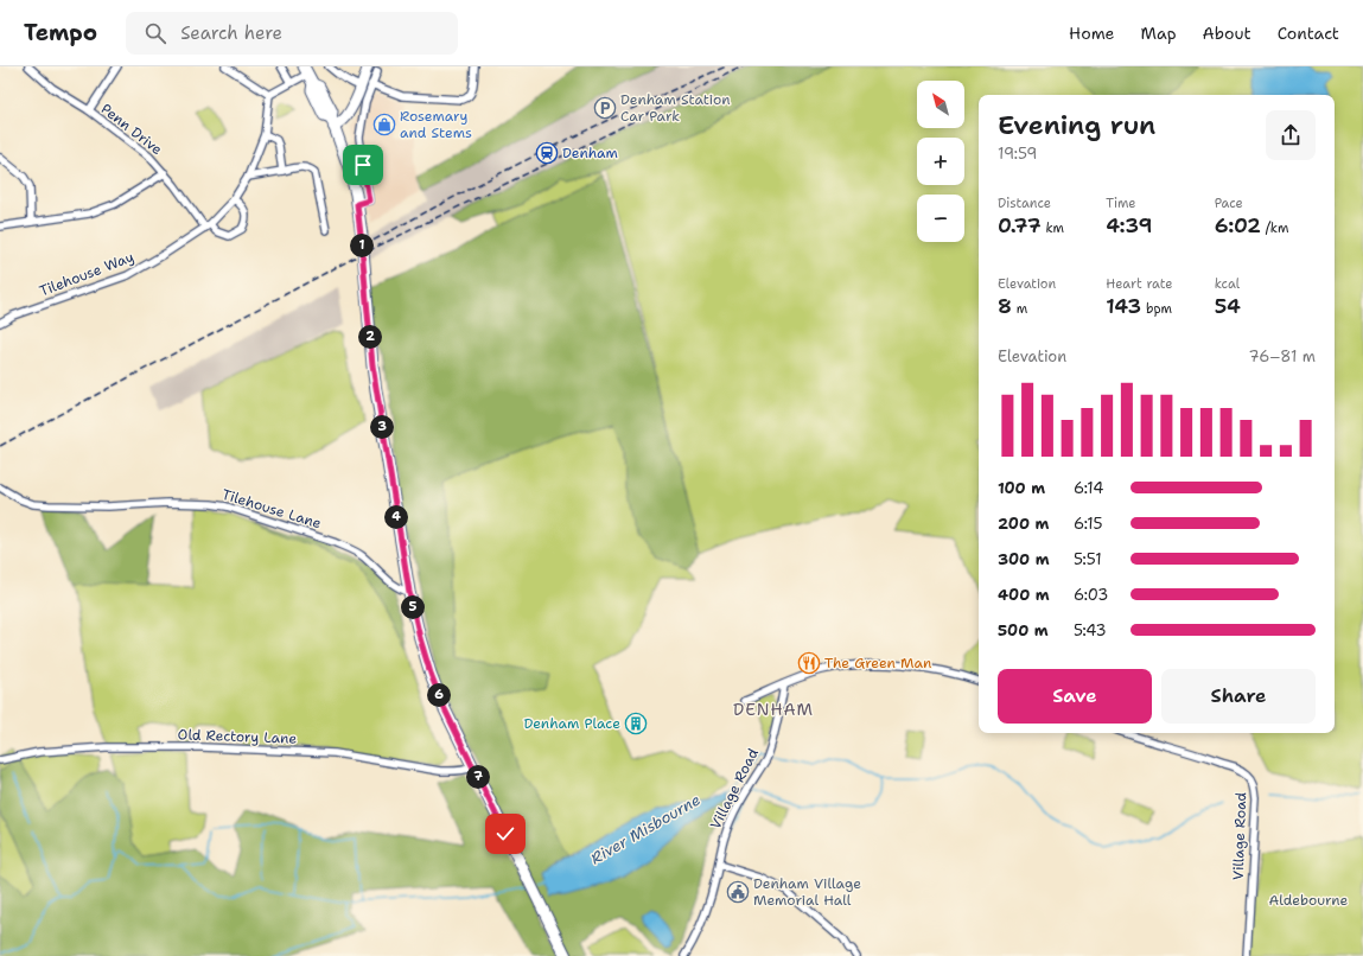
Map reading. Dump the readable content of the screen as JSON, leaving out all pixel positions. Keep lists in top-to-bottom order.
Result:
{
  "streets": {
    "street": [
      "Penn Drive",
      "Tilehouse Way",
      "Tilehouse Lane",
      "Old Rectory Lane",
      "Village Road"
    ]
  },
  "crossings": [
    ["Penn Drive", "Tilehouse Way"]
  ],
  "districts": ["DENHAM"],
  "water": ["River Misbourne"],
  "parks": ["Aldebourne"],
  "places": {
    "parking": ["Denham Station Car Park"],
    "shop": ["Rosemary and Stems"],
    "station": ["Denham"],
    "restaurant": ["The Green Man"],
    "building": ["Denham Place"],
    "public building": ["Denham Village Memorial Hall"]
  },
  "north": "top left",
  "page": {
    "header": "Tempo",
    "search": "Search here",
    "nav": [
      "Home",
      "Map",
      "About",
      "Contact"
    ],
    "map_buttons": ["+", "−"],
    "heading": ["Evening run", "19:59"],
    "stats": [
      ["Distance", "0.77 km"],
      ["Time", "4:39"],
      ["Pace", "6:02 /km"],
      ["Elevation", "8 m"],
      ["Heart rate", "143 bpm"],
      ["kcal", "54"]
    ],
    "pins": [
      "1",
      "2",
      "3",
      "4",
      "5",
      "6",
      "7"
    ],
    "chart": ["Elevation", "76–81 m"],
    "list": [
      {
        "name": "100 m",
        "note": "6:14"
      },
      {
        "name": "200 m",
        "note": "6:15"
      },
      {
        "name": "300 m",
        "note": "5:51"
      },
      {
        "name": "400 m",
        "note": "6:03"
      },
      {
        "name": "500 m",
        "note": "5:43"
      }
    ],
    "buttons": ["Save", "Share"]
  }
}
